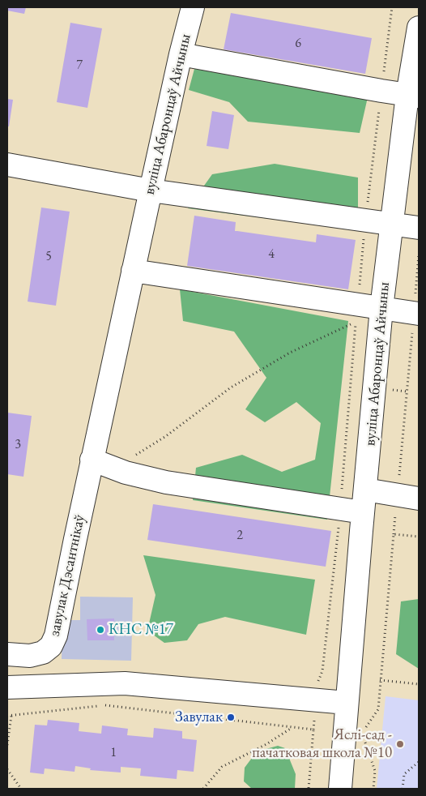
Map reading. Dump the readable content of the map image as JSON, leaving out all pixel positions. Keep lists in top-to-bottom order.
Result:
{
  "streets": {
    "street": ["вуліца Абаронцаў Айчыны", "завулак Дэсантнікаў"]
  },
  "crossings": [
    ["вуліца Абаронцаў Айчыны", "завулак Дэсантнікаў"]
  ],
  "places": ["КНС №17", "Завулак", "Яслі-сад - пачатковая школа №10"],
  "house_numbers": [
    "6",
    "7",
    "4",
    "5",
    "3",
    "2",
    "1"
  ]
}
